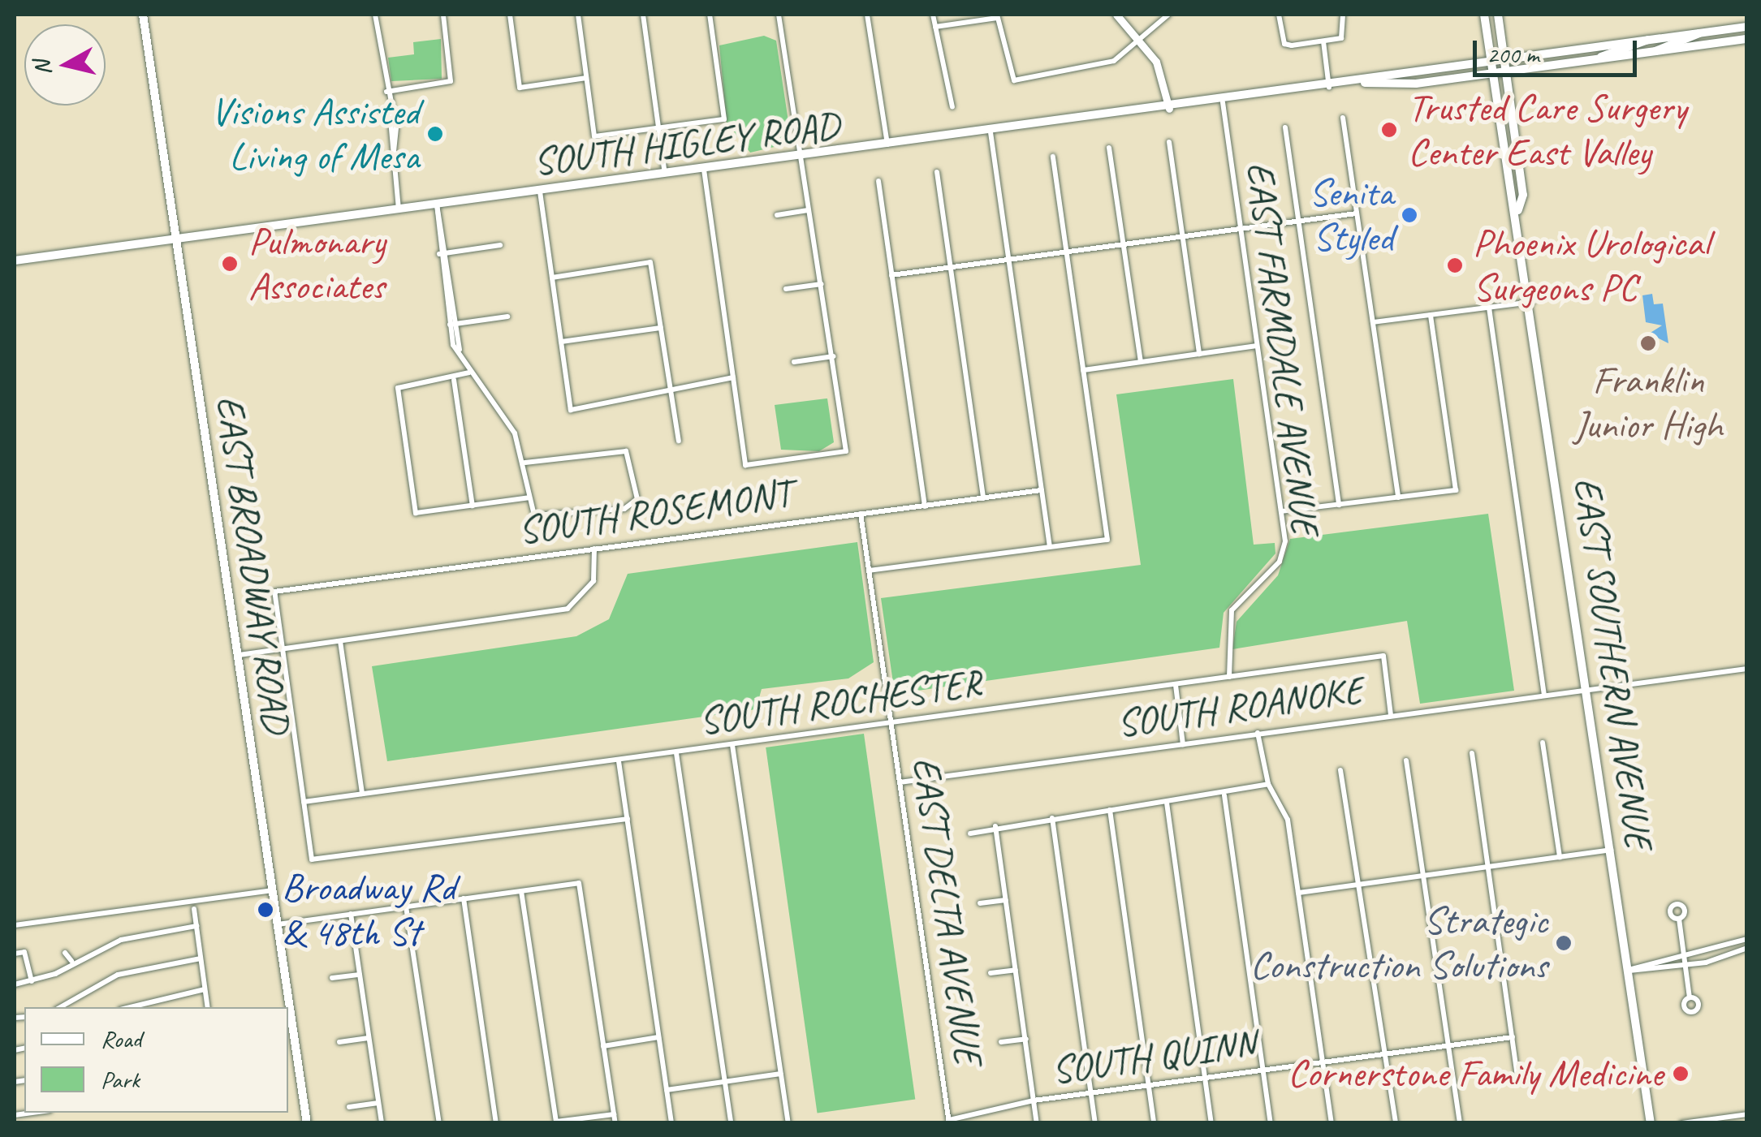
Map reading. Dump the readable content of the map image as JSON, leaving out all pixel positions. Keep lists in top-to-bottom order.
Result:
{
  "streets": {
    "main road": ["SOUTH HIGLEY ROAD", "EAST BROADWAY ROAD", "EAST SOUTHERN AVENUE"],
    "street": [
      "EAST FARMDALE AVENUE",
      "SOUTH ROSEMONT",
      "SOUTH ROCHESTER",
      "SOUTH ROANOKE",
      "EAST DELTA AVENUE",
      "SOUTH QUINN"
    ]
  },
  "crossings": [
    ["SOUTH HIGLEY ROAD", "EAST FARMDALE AVENUE"],
    ["SOUTH HIGLEY ROAD", "EAST BROADWAY ROAD"],
    ["SOUTH HIGLEY ROAD", "EAST SOUTHERN AVENUE"],
    ["EAST FARMDALE AVENUE", "SOUTH ROCHESTER"],
    ["SOUTH ROSEMONT", "EAST DELTA AVENUE"],
    ["EAST SOUTHERN AVENUE", "SOUTH ROANOKE"],
    ["SOUTH ROCHESTER", "SOUTH ROANOKE"],
    ["SOUTH ROCHESTER", "EAST DELTA AVENUE"],
    ["SOUTH ROANOKE", "EAST DELTA AVENUE"],
    ["EAST DELTA AVENUE", "SOUTH QUINN"]
  ],
  "places": [
    "Trusted Care Surgery Center East Valley",
    "Visions Assisted Living of Mesa",
    "Senita Styled",
    "Pulmonary Associates",
    "Phoenix Urological Surgeons PC",
    "Franklin Junior High",
    "Broadway Rd & 48th St",
    "Strategic Construction Solutions",
    "Cornerstone Family Medicine"
  ],
  "legend": ["Road", "Park"],
  "scale_bar": "200 m",
  "north": "left"
}
